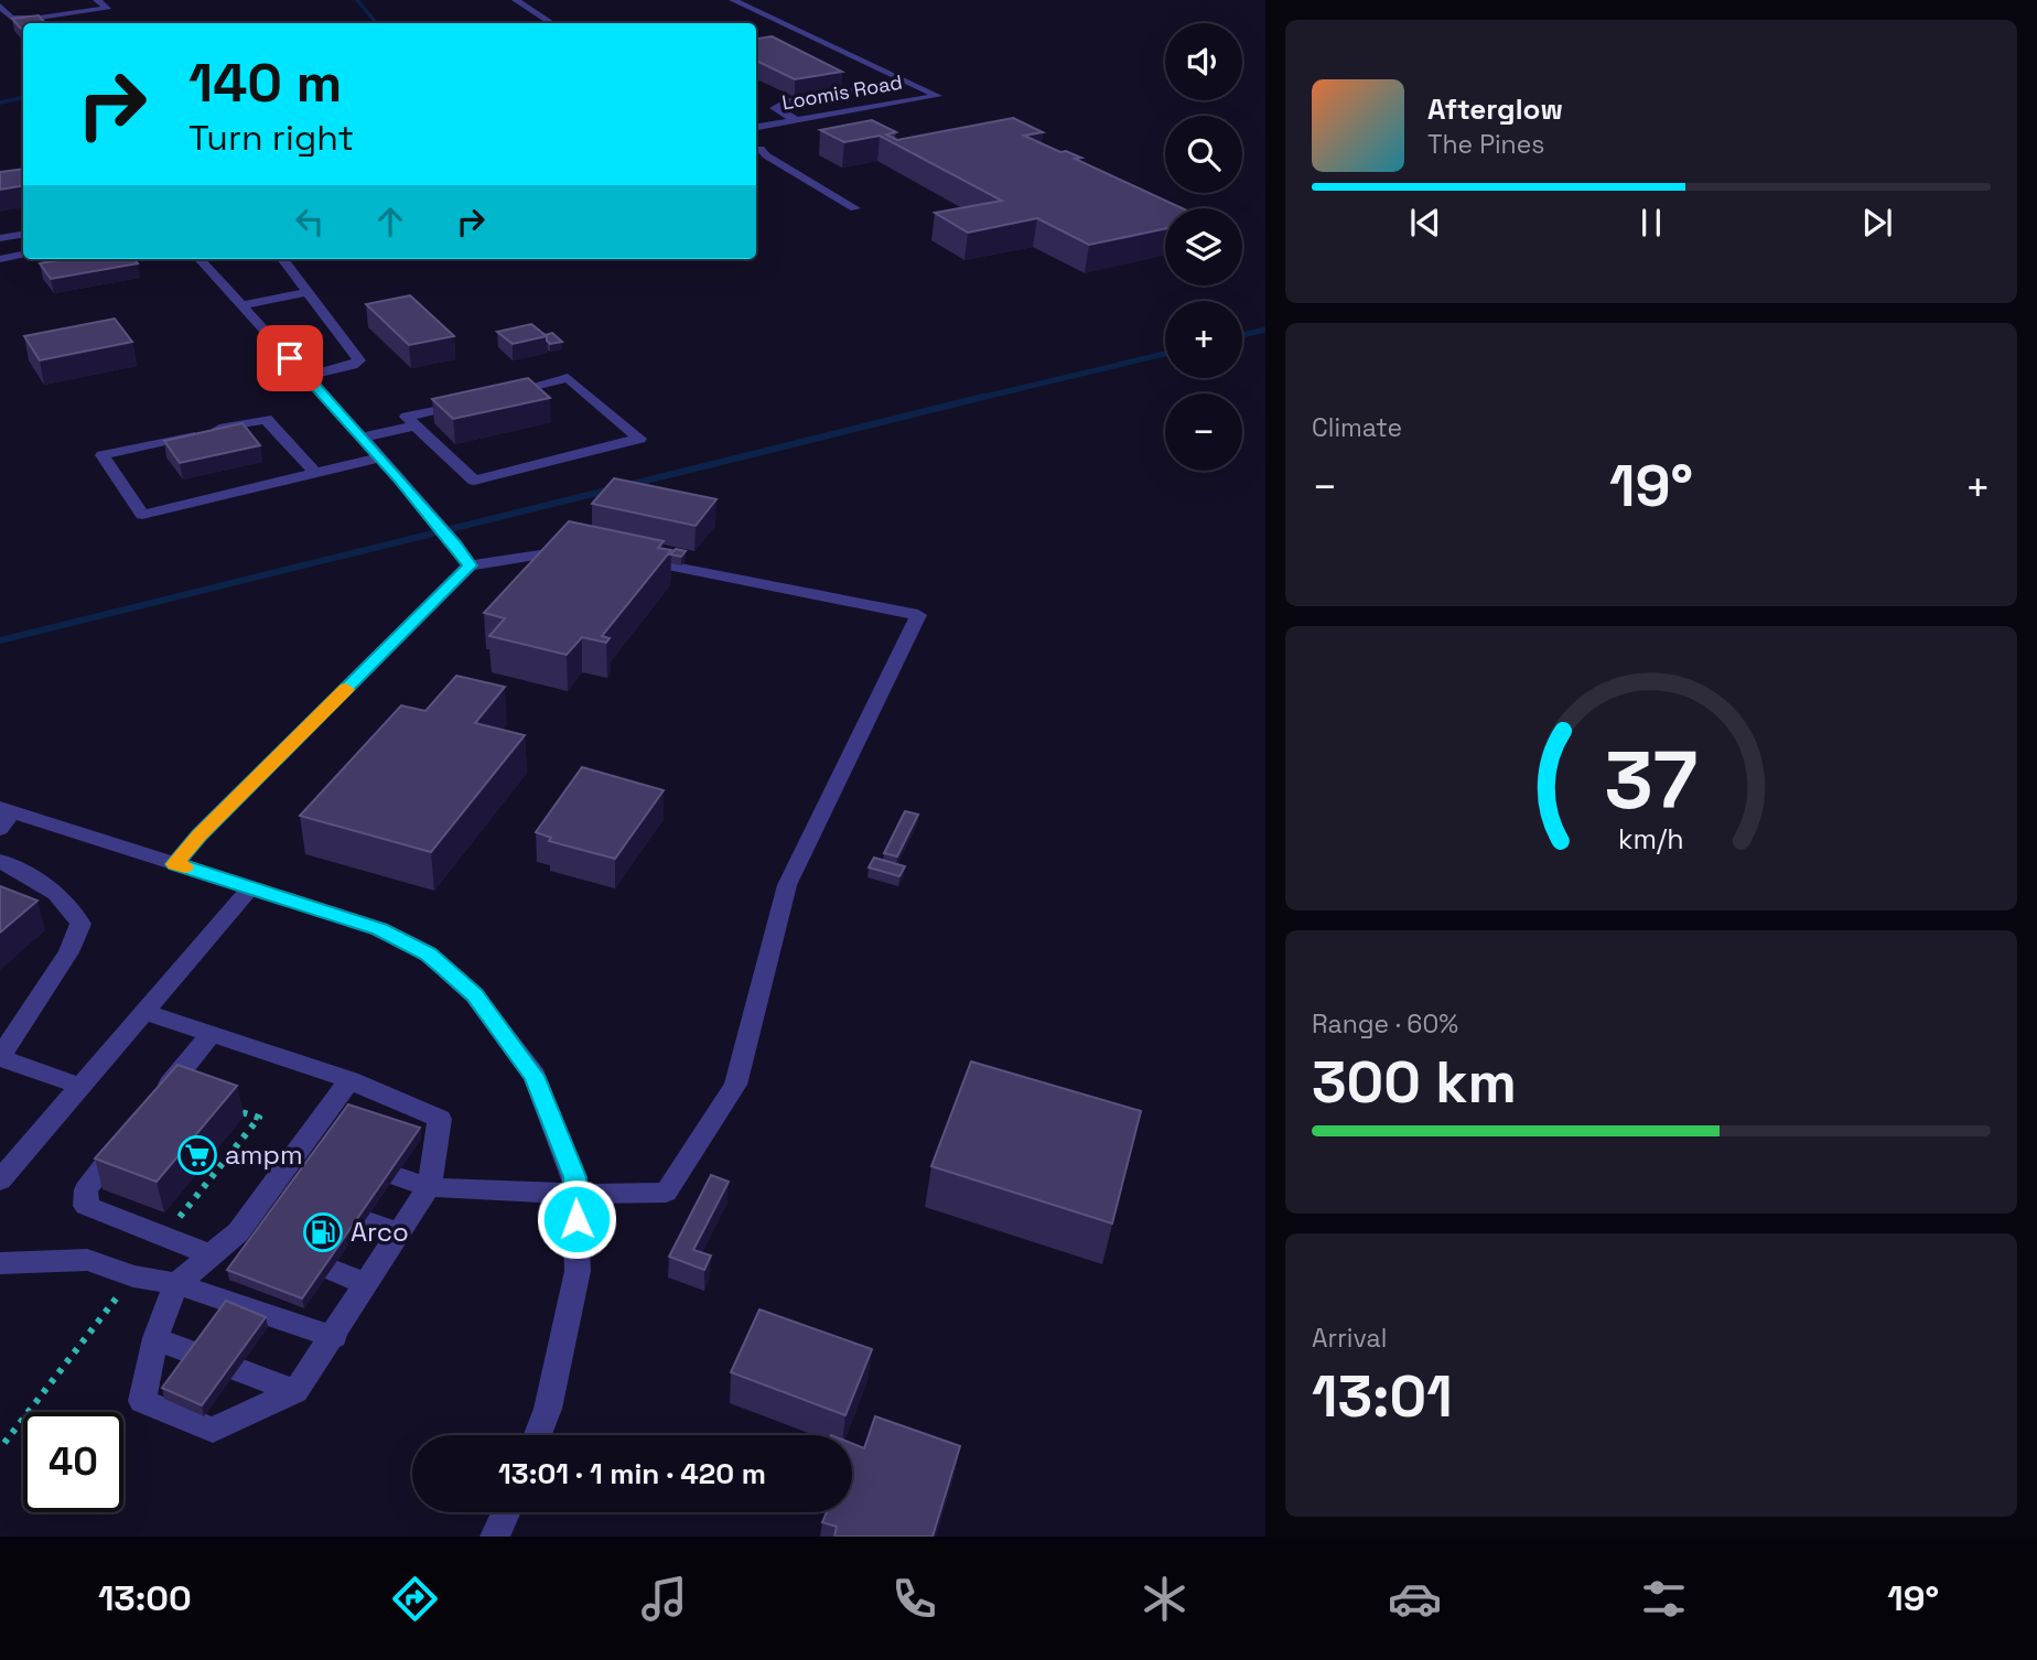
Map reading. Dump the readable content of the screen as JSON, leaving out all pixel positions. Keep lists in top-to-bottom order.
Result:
{
  "streets": {
    "street": ["Loomis Road"]
  },
  "places": {
    "supermarket": ["ampm"],
    "fuel station": ["Arco"]
  },
  "page": {
    "map_buttons": ["+", "−"],
    "turn": ["140 m", "Turn right"],
    "song": ["Afterglow", "The Pines"],
    "tile": [
      "Climate",
      ["Range · 60%", "300 km"],
      ["Arrival", "13:01"]
    ],
    "heat": ["−", "19°", "+"],
    "limit": "40",
    "trip": "13:01 · 1 min · 420 m",
    "tabs": ["13:00", "19°"],
    "gauge": ["37", "km/h"]
  }
}
